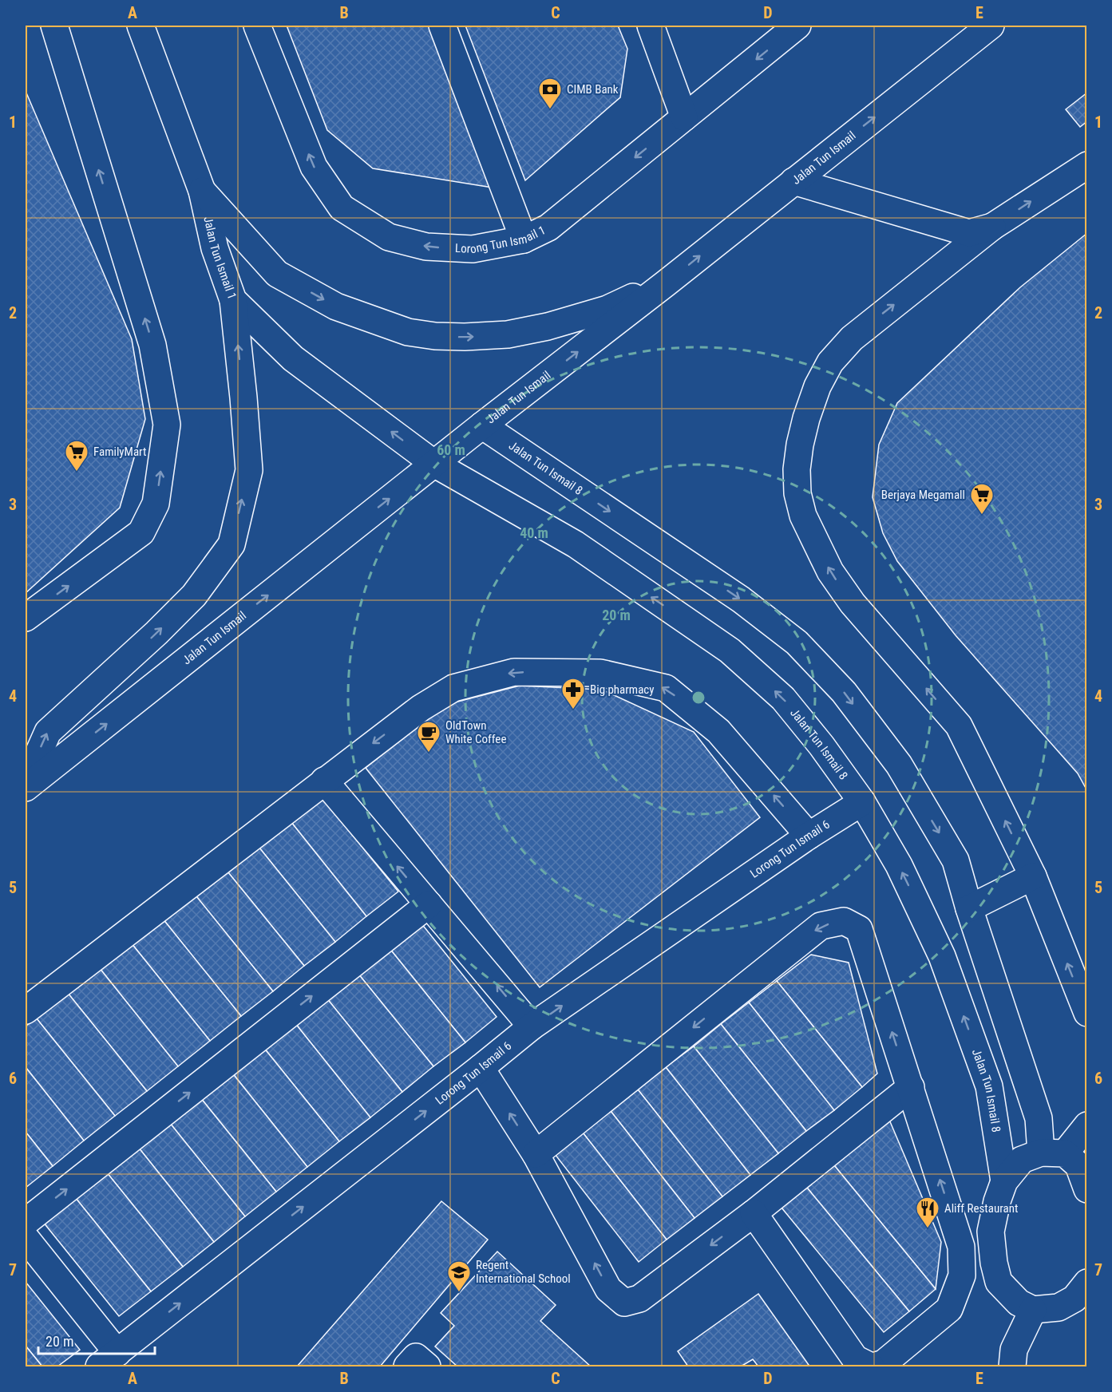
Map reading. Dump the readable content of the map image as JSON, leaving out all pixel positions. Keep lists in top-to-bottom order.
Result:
{
  "streets": {
    "street": [
      "Jalan Tun Ismail",
      "Lorong Tun Ismail 1",
      "Jalan Tun Ismail 1",
      "Jalan Tun Ismail 8",
      "Lorong Tun Ismail 6"
    ]
  },
  "crossings": [
    ["Jalan Tun Ismail", "Jalan Tun Ismail 1"],
    ["Jalan Tun Ismail", "Jalan Tun Ismail 8"],
    ["Jalan Tun Ismail 1", "Jalan Tun Ismail 8"],
    ["Jalan Tun Ismail 8", "Lorong Tun Ismail 6"]
  ],
  "one_way": ["Jalan Tun Ismail 1"],
  "places": {
    "bank": ["CIMB Bank"],
    "supermarket": ["FamilyMart", "Berjaya Megamall"],
    "pharmacy": ["Big pharmacy"],
    "cafe": ["OldTown White Coffee"],
    "restaurant": ["Aliff Restaurant"],
    "school or university": ["Regent International School"]
  },
  "scale_bar": "20 m",
  "grid": {
    "columns": [
      "A",
      "B",
      "C",
      "D",
      "E"
    ],
    "rows": [
      "1",
      "2",
      "3",
      "4",
      "5",
      "6",
      "7"
    ]
  },
  "rings": ["60 m", "40 m", "20 m"]
}
